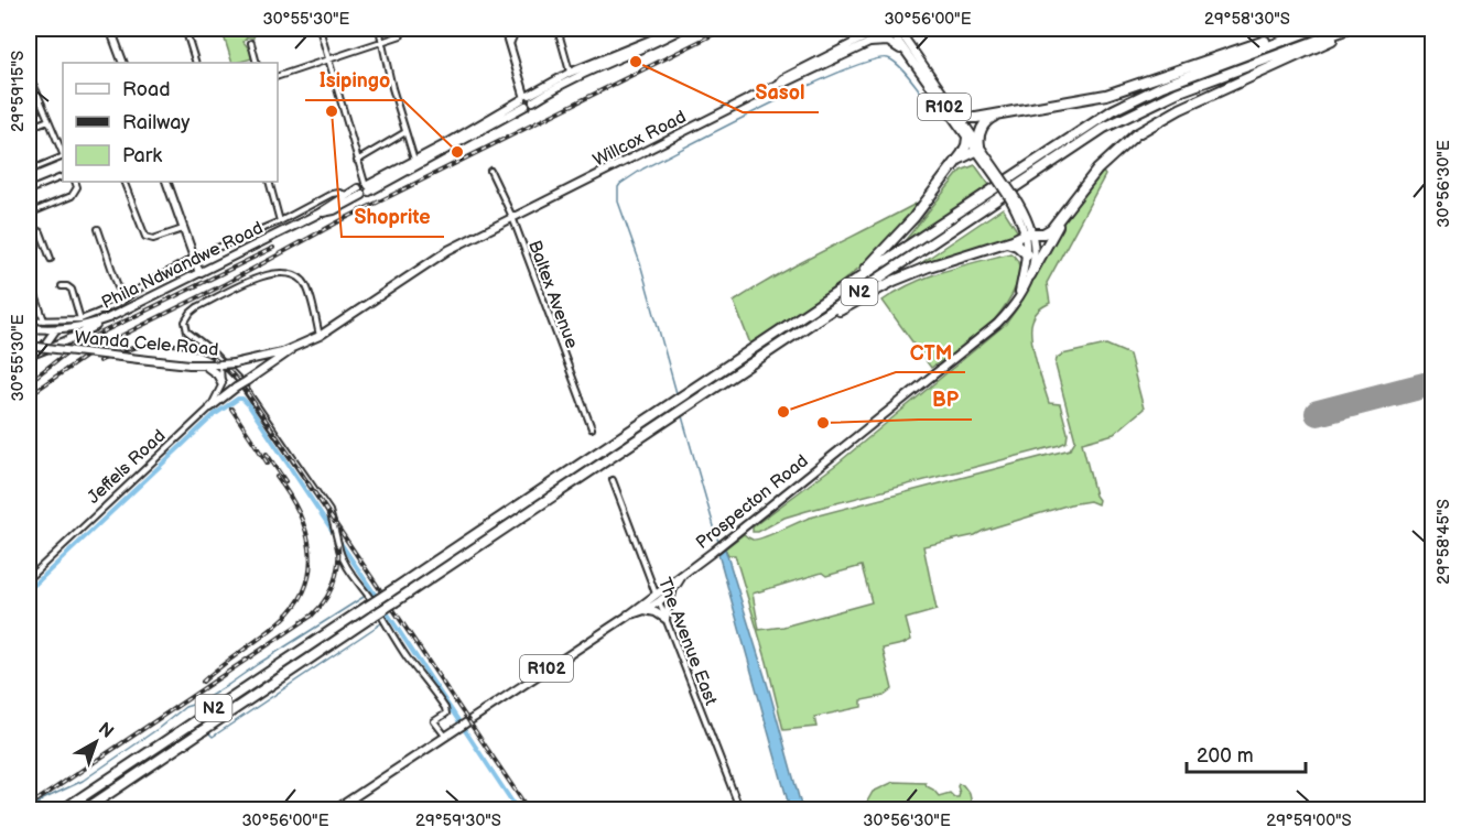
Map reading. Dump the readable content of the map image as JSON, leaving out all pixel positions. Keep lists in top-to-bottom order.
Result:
{
  "streets": {
    "highway": ["N2"],
    "main road": [
      "R102",
      "Willcox Road",
      "Phila Ndwandwe Road",
      "Wanda Cele Road",
      "Prospecton Road"
    ],
    "street": ["Baltex Avenue", "Jeffels Road", "The Avenue East"]
  },
  "crossings": [
    ["R102", "Prospecton Road"],
    ["R102", "The Avenue East"],
    ["Willcox Road", "Baltex Avenue"],
    ["Willcox Road", "Prospecton Road"],
    ["Wanda Cele Road", "Jeffels Road"]
  ],
  "places": [
    "Sasol",
    "Shoprite",
    "Isipingo",
    "CTM",
    "BP"
  ],
  "legend": ["Road", "Railway", "Park"],
  "scale_bar": "200 m",
  "north": "top right",
  "coordinates": [
    "30°55'30\"E",
    "30°56'00\"E",
    "29°58'30\"S",
    "29°59'15\"S",
    "30°56'30\"E",
    "29°58'45\"S",
    "29°59'30\"S",
    "29°59'00\"S"
  ]
}
